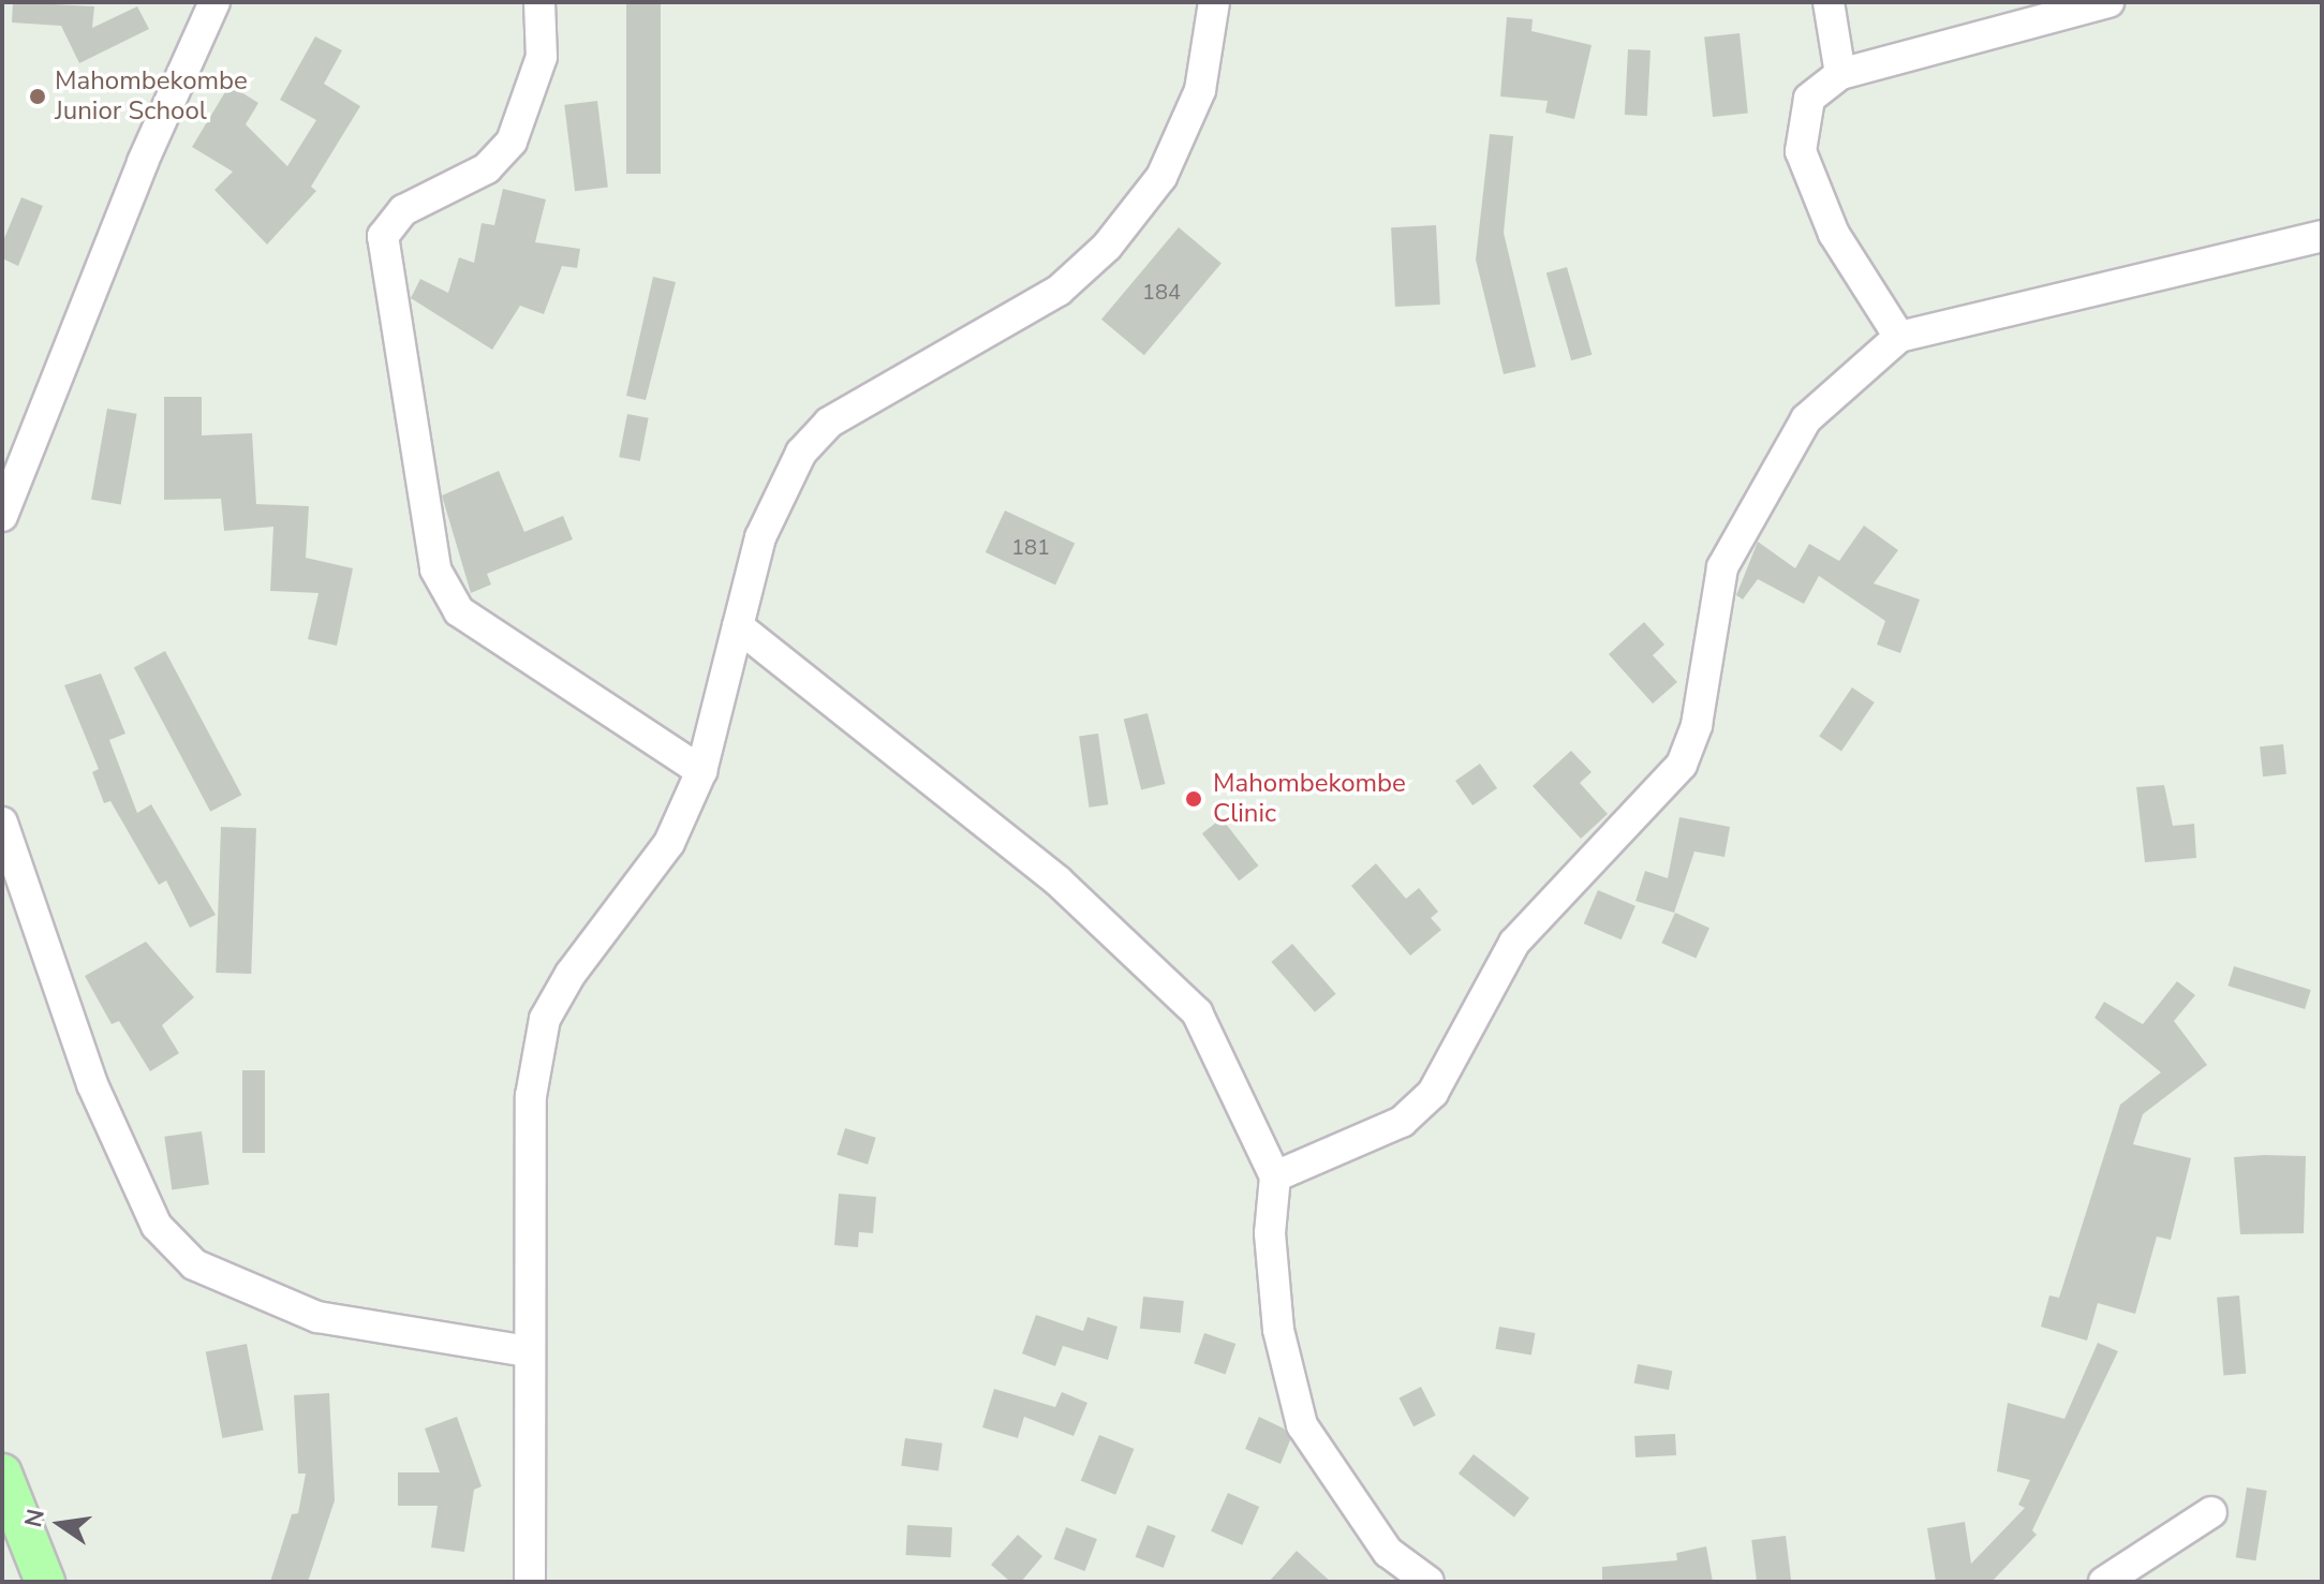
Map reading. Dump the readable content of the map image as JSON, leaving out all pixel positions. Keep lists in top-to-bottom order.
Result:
{
  "places": ["Mahombekombe Junior School", "Mahombekombe Clinic"],
  "house_numbers": ["184", "181"],
  "north": "left"
}
